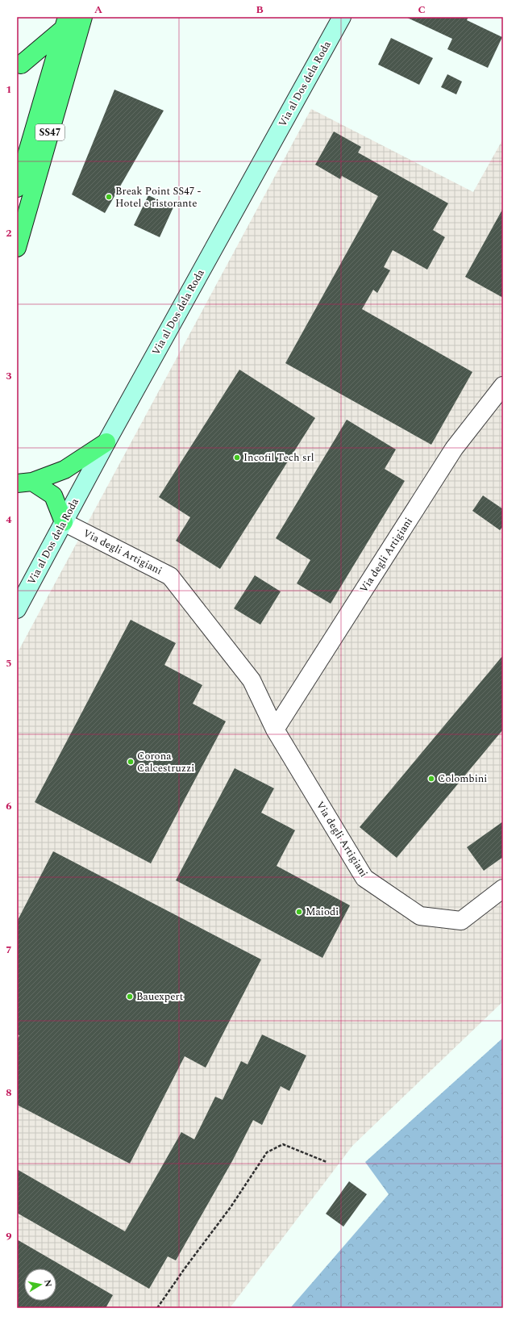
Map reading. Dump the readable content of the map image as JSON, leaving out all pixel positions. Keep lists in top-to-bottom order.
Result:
{
  "streets": {
    "highway": ["SS47"],
    "main road": ["Via al Dos dela Roda"],
    "street": ["Via degli Artigiani"]
  },
  "crossings": [
    ["Via al Dos dela Roda", "Via degli Artigiani"]
  ],
  "places": [
    "Break Point SS47 - Hotel e ristorante",
    "Incofil Tech srl",
    "Corona Calcestruzzi",
    "Colombini",
    "Maiodi",
    "Bauexpert"
  ],
  "north": "right",
  "grid": {
    "columns": ["A", "B", "C"],
    "rows": [
      "1",
      "2",
      "3",
      "4",
      "5",
      "6",
      "7",
      "8",
      "9"
    ]
  }
}
